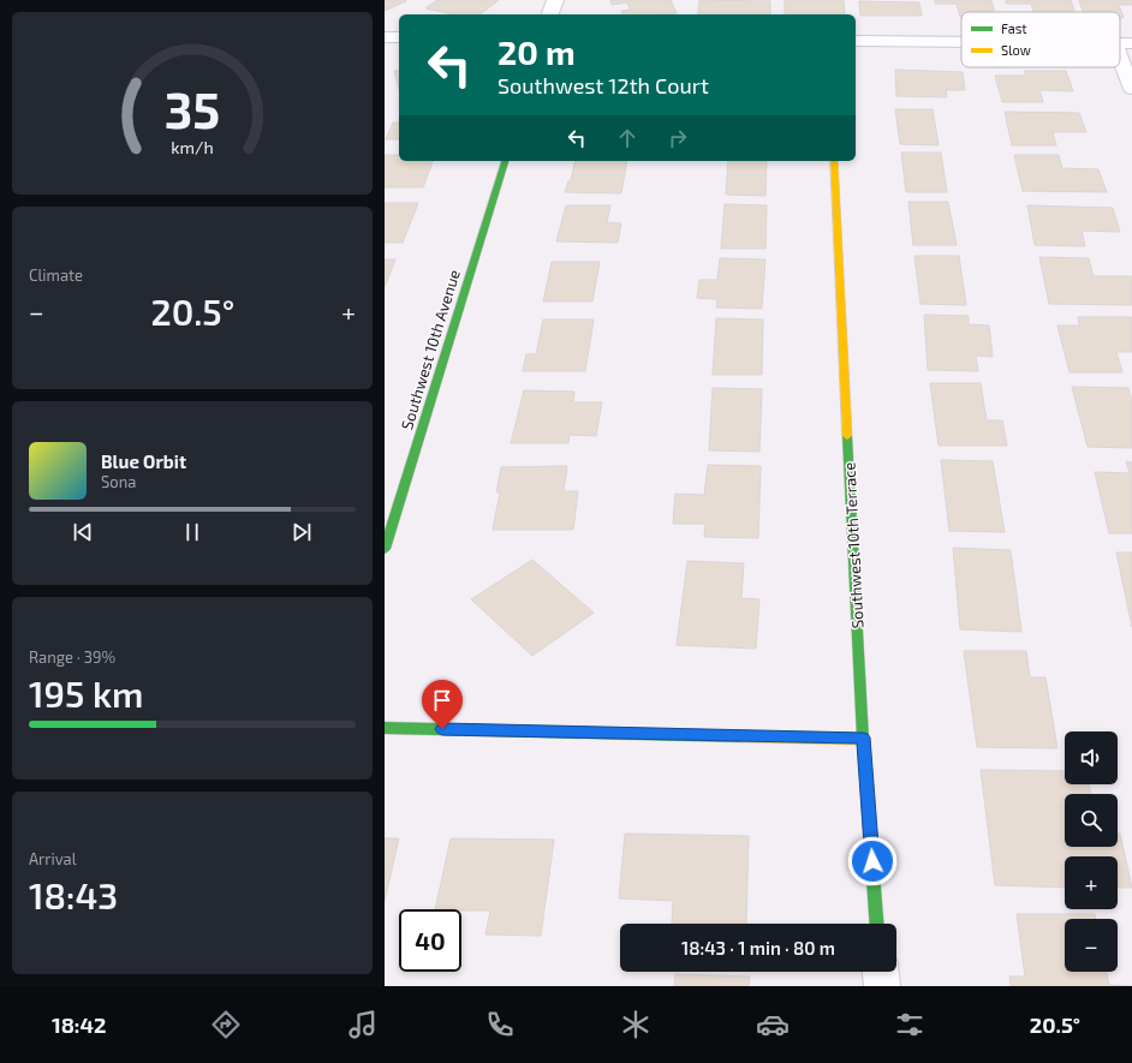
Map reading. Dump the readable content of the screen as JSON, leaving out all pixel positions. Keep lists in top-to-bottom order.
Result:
{
  "streets": {
    "street": ["Southwest 10th Avenue", "Southwest 10th Terrace"]
  },
  "legend": ["Fast", "Slow"],
  "page": {
    "turn": ["20 m", "Southwest 12th Court"],
    "tile": [
      "Climate",
      ["Range · 39%", "195 km"],
      ["Arrival", "18:43"]
    ],
    "heat": ["−", "20.5°", "+"],
    "song": ["Blue Orbit", "Sona"],
    "map_buttons": ["+", "−"],
    "limit": "40",
    "trip": "18:43 · 1 min · 80 m",
    "tabs": ["18:42", "20.5°"],
    "gauge": ["35", "km/h"]
  }
}
